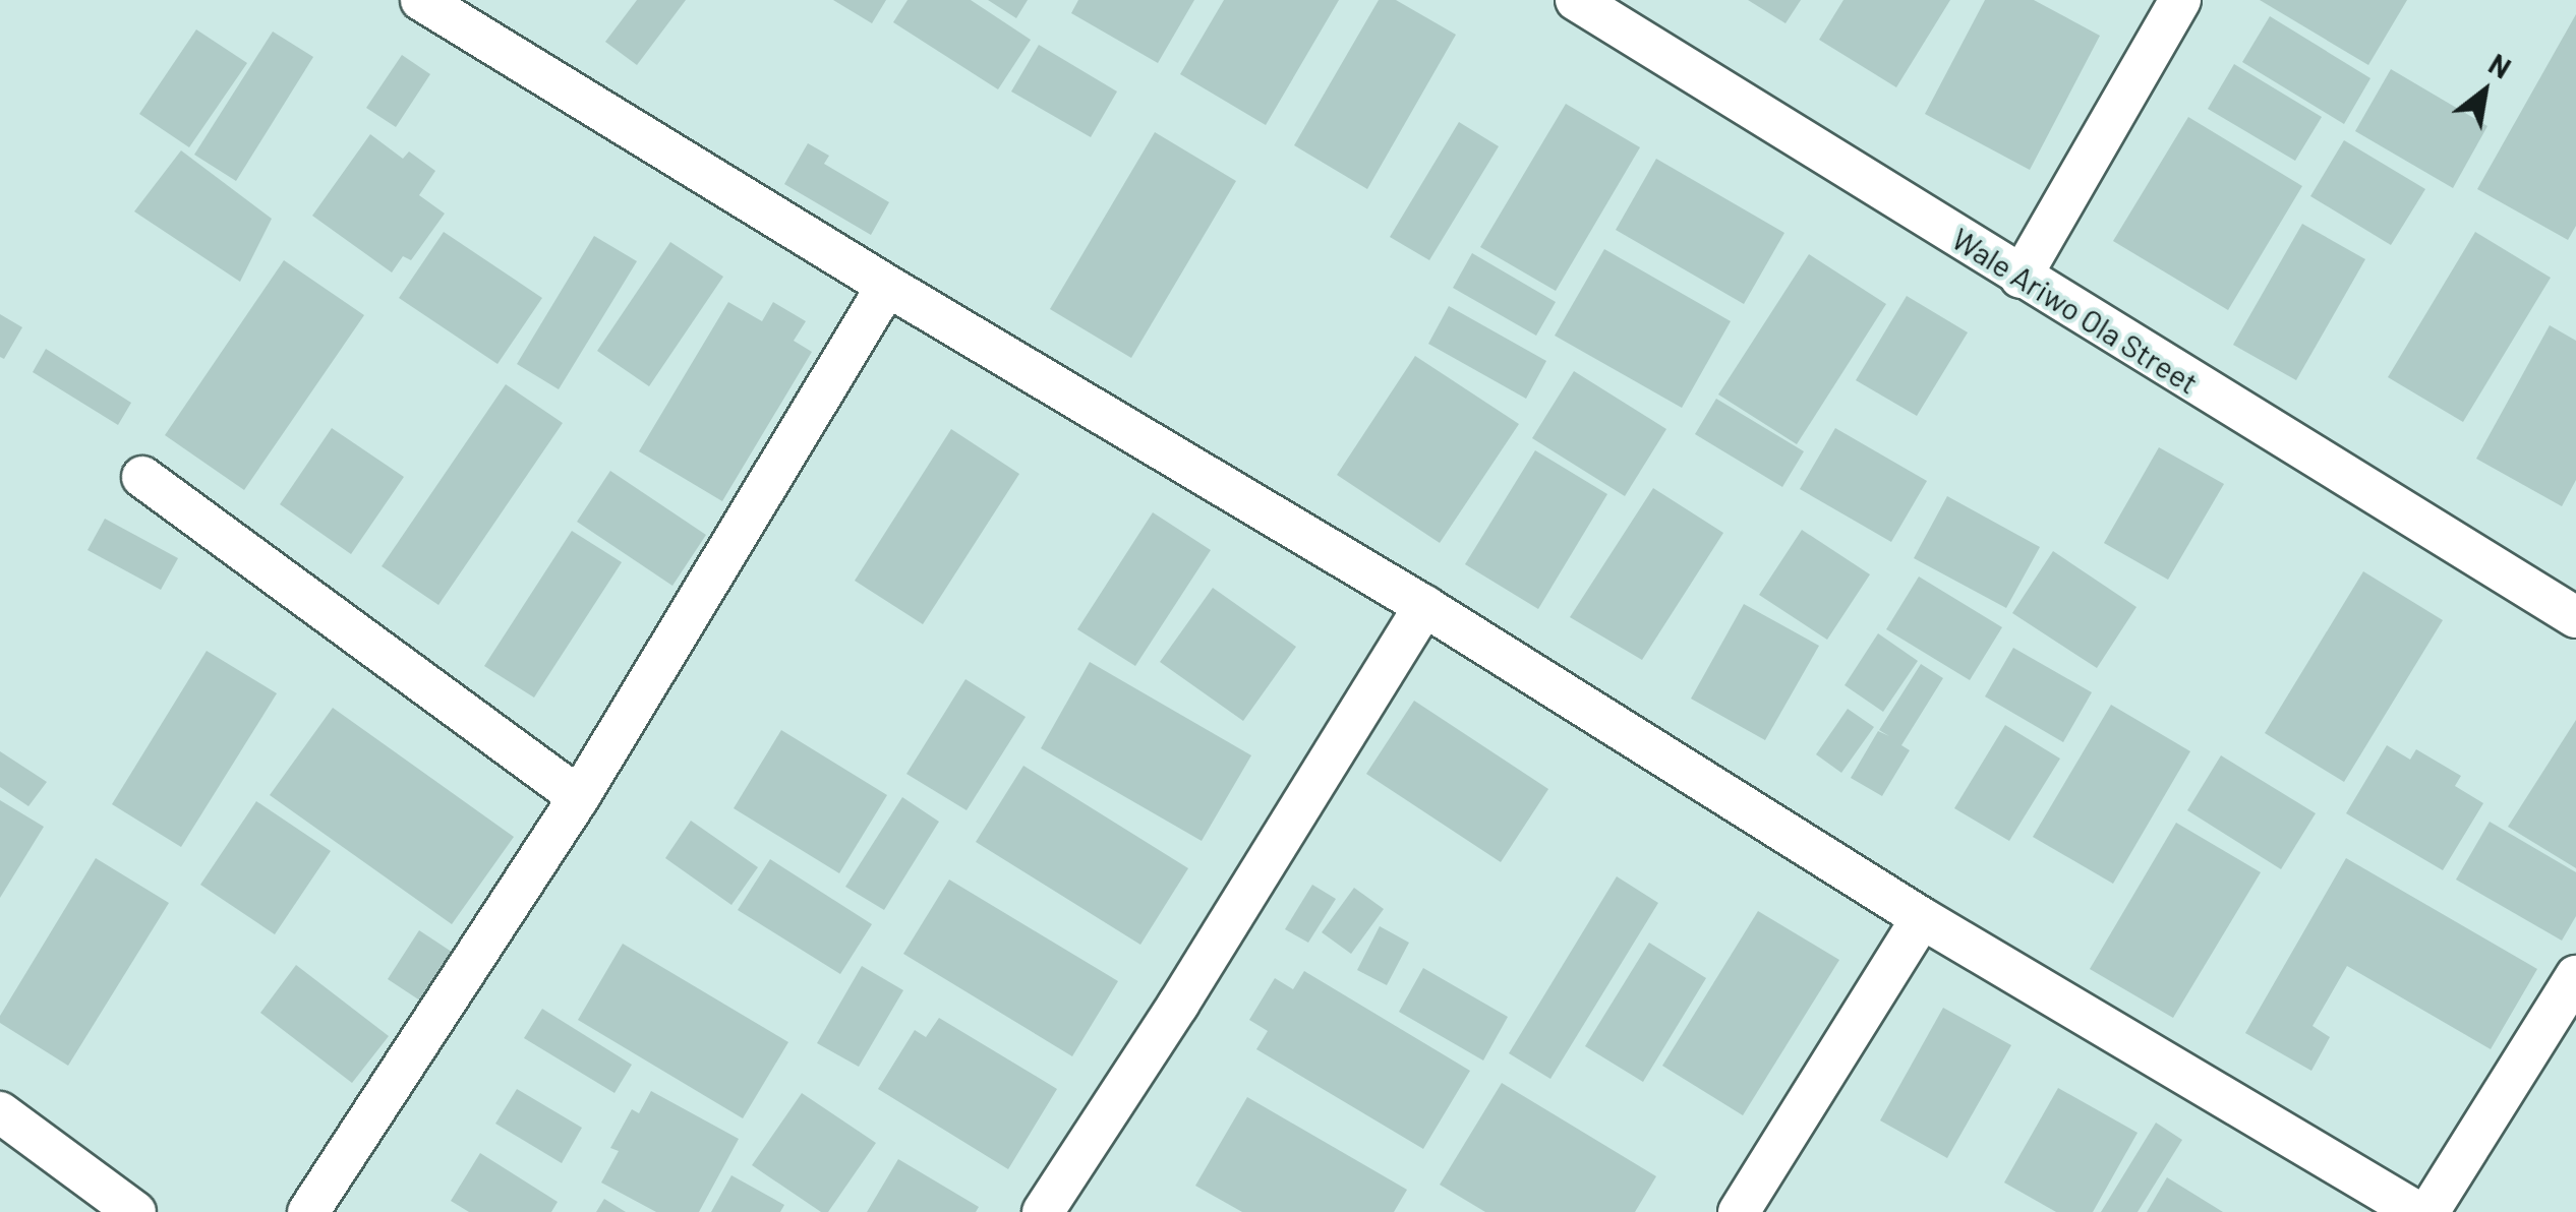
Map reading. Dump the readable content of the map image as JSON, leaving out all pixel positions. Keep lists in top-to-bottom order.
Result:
{
  "streets": {
    "street": ["Wale Ariwo Ola Street"]
  },
  "north": "top right"
}
